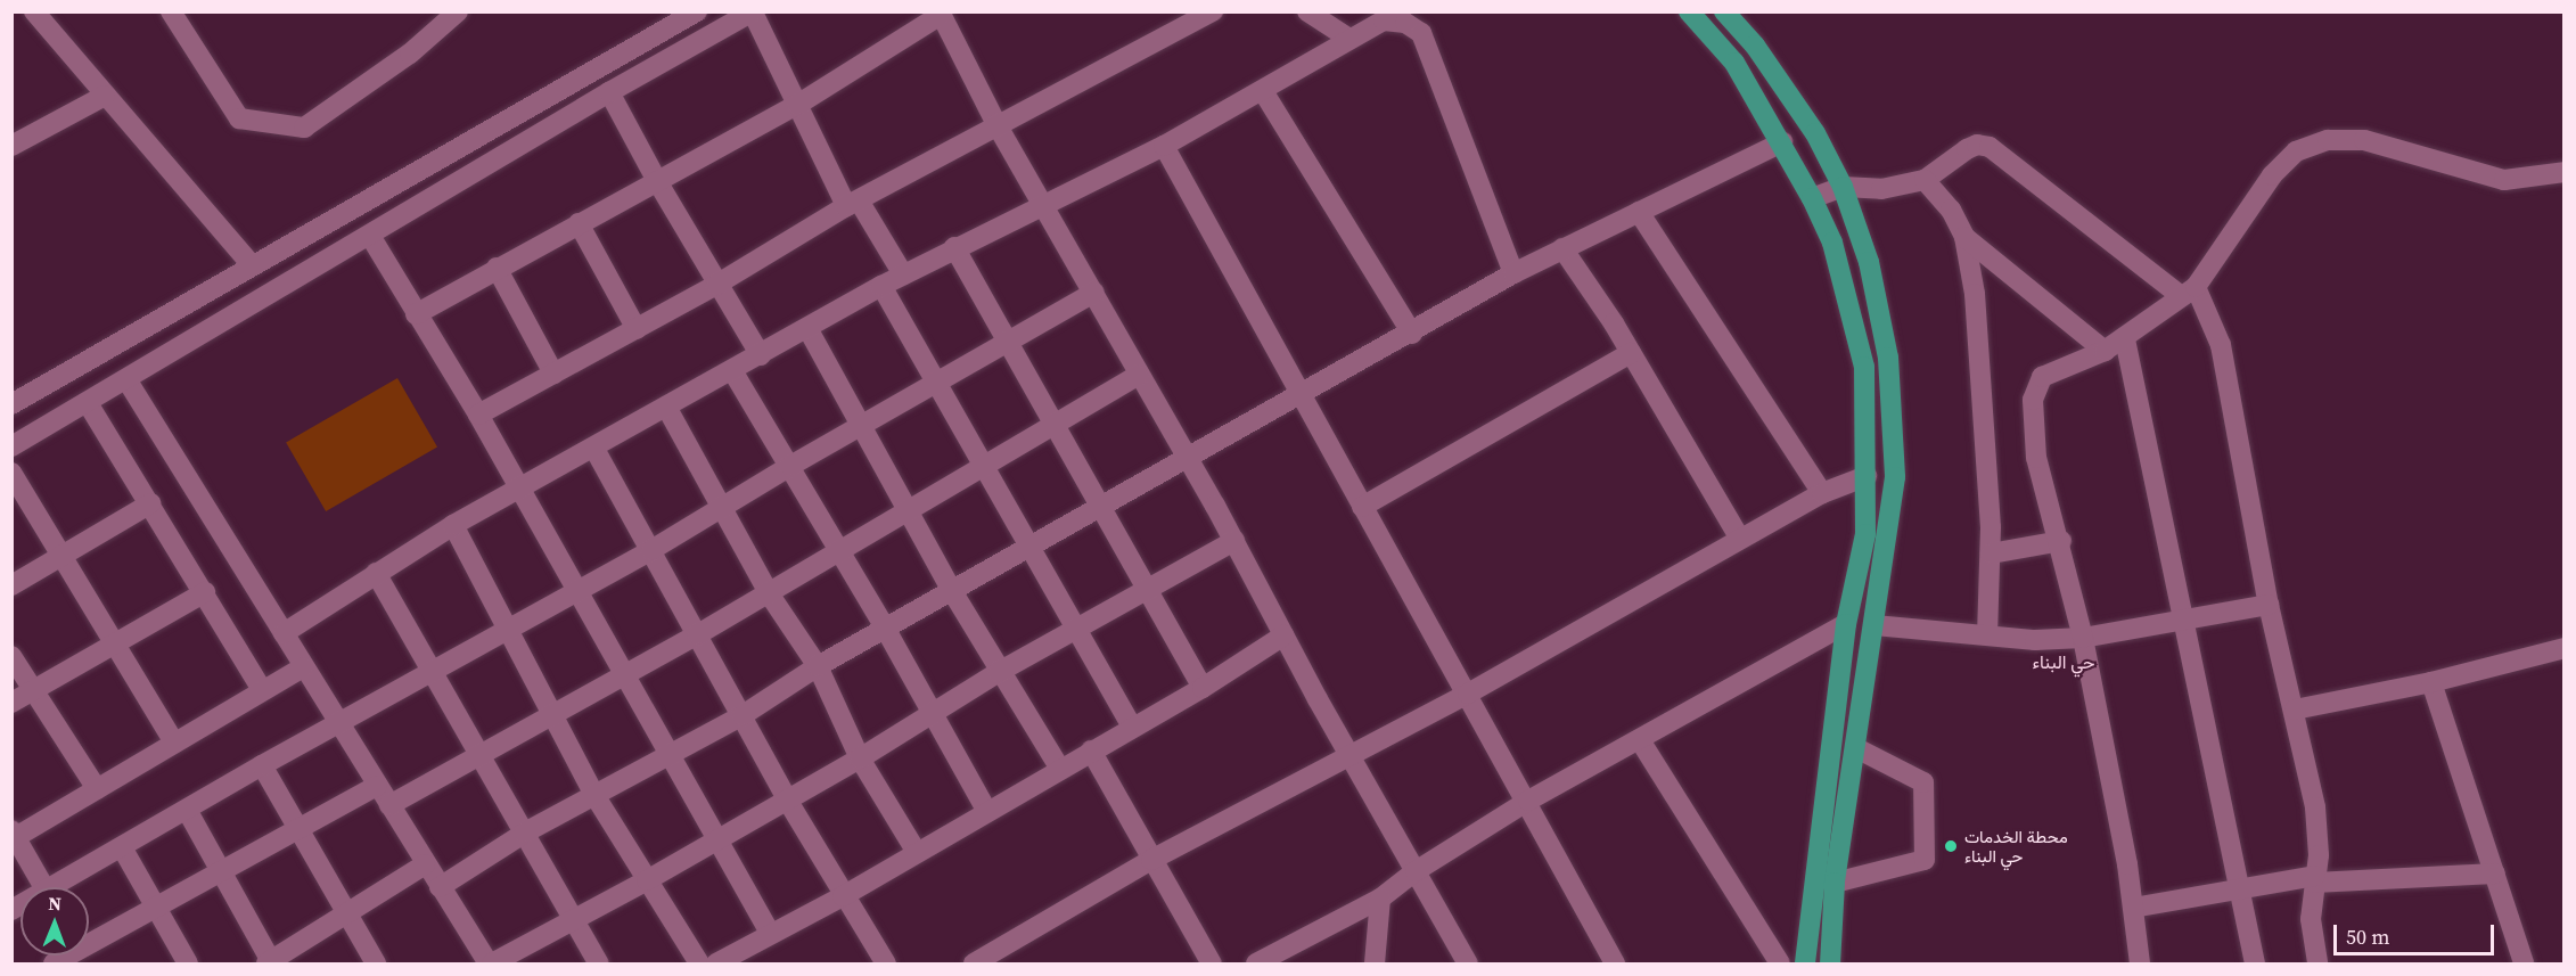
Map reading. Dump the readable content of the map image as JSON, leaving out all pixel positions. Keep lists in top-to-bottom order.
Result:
{
  "districts": ["حي البناء"],
  "places": ["محطة الخدمات حي البناء"],
  "scale_bar": "50 m",
  "north": "top"
}
